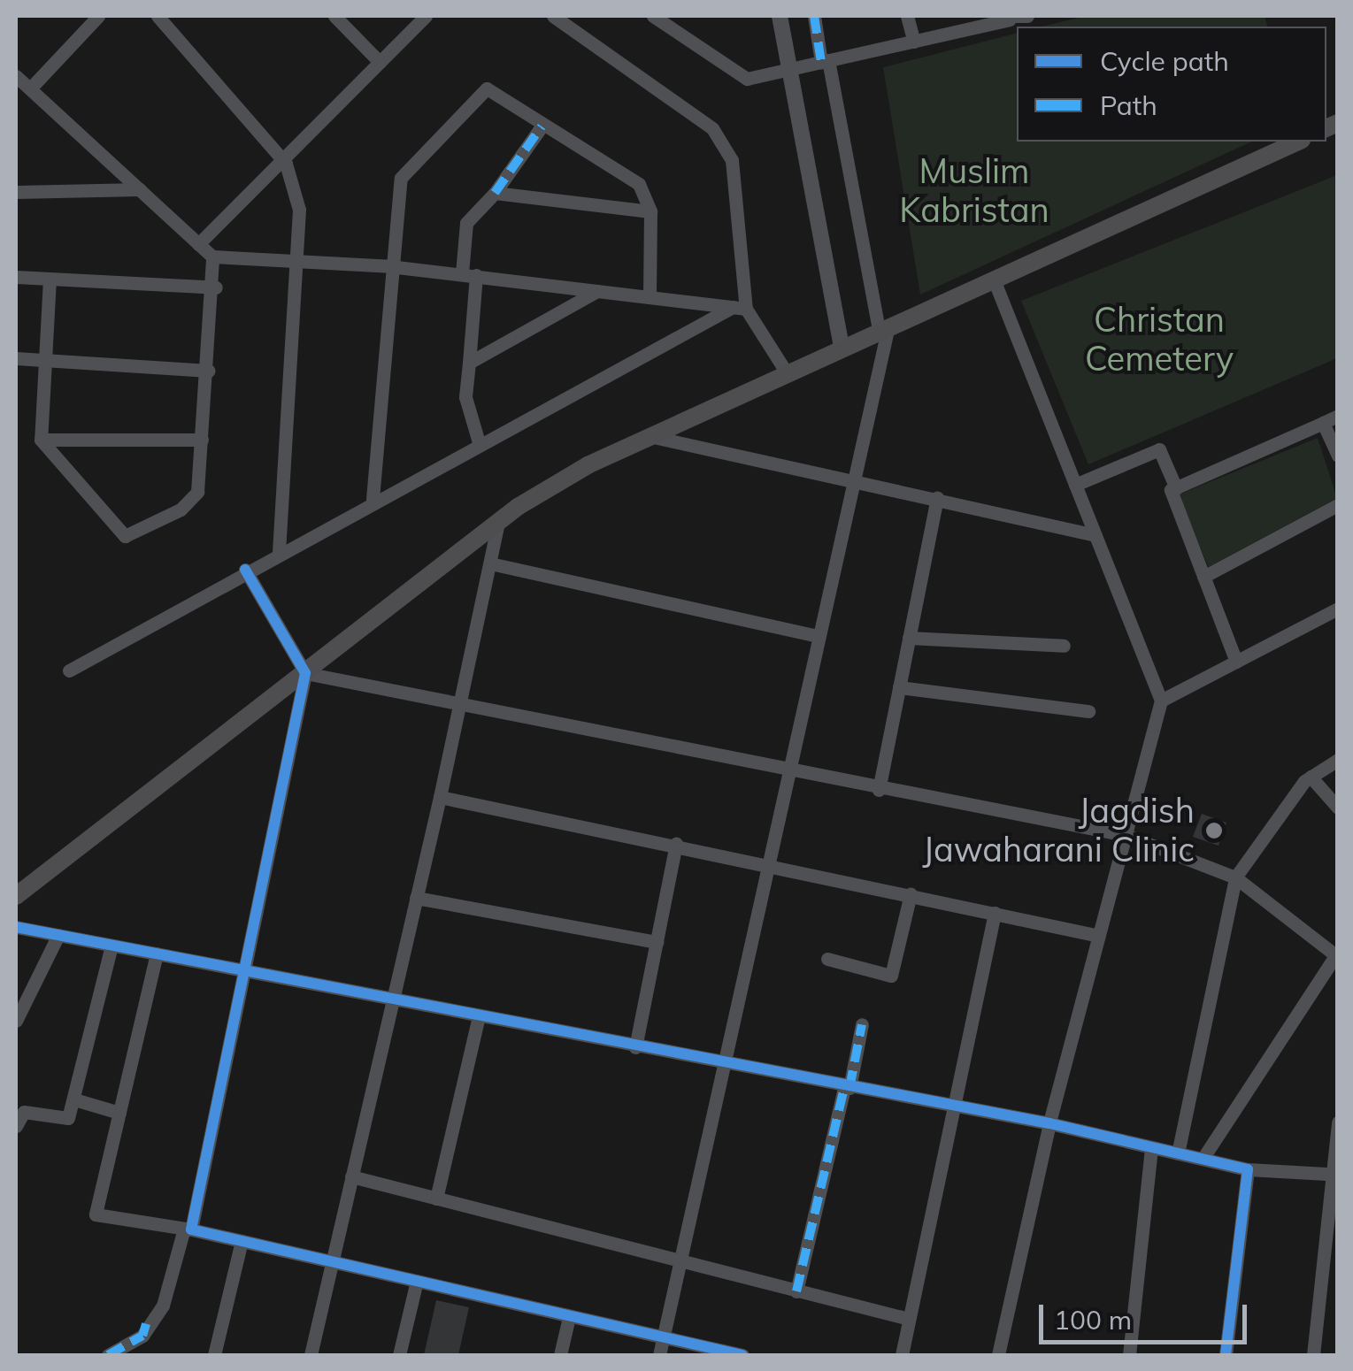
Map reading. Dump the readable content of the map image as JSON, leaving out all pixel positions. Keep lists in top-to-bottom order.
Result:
{
  "parks": ["Muslim Kabristan", "Christan Cemetery"],
  "places": ["Jagdish Jawaharani Clinic"],
  "legend": ["Cycle path", "Path"],
  "scale_bar": "100 m"
}
